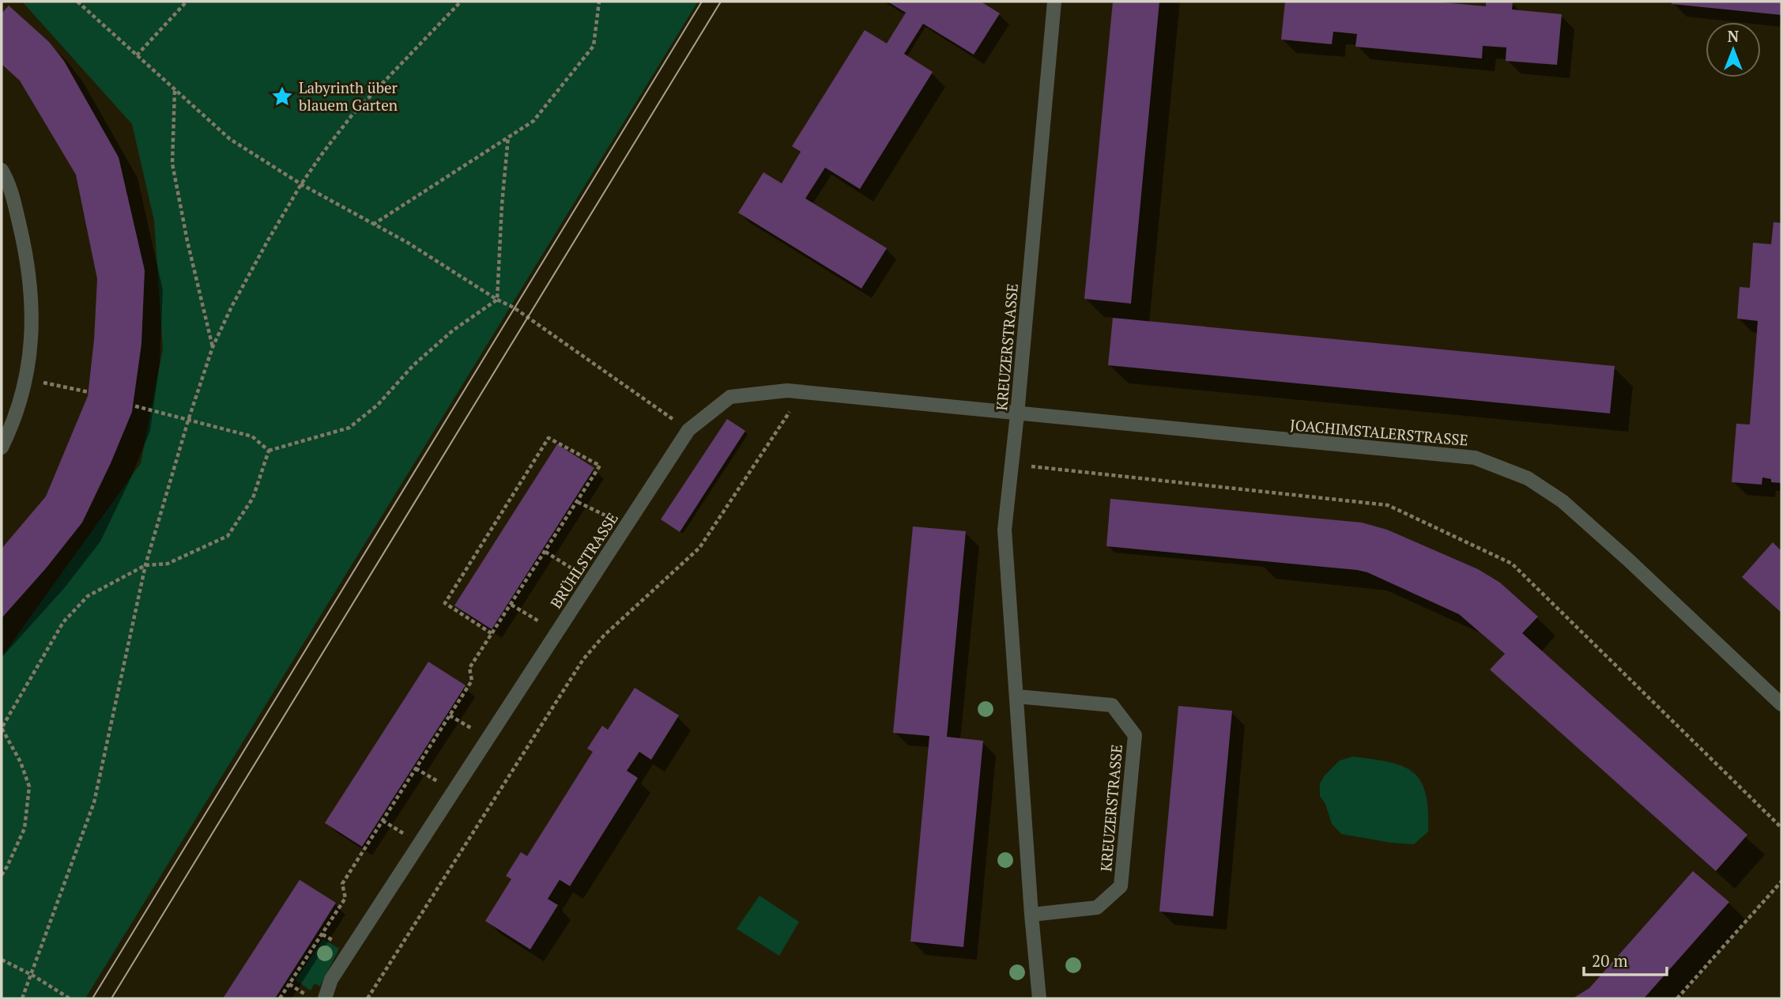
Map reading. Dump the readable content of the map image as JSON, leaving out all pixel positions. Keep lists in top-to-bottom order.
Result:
{
  "streets": {
    "street": ["KREUZERSTRASSE", "JOACHIMSTALERSTRASSE", "BRÜHLSTRASSE"]
  },
  "crossings": [
    ["KREUZERSTRASSE", "JOACHIMSTALERSTRASSE"],
    ["KREUZERSTRASSE", "BRÜHLSTRASSE"],
    ["JOACHIMSTALERSTRASSE", "BRÜHLSTRASSE"]
  ],
  "places": {
    "place": ["Labyrinth über blauem Garten"]
  },
  "scale_bar": "20 m",
  "north": "top"
}
